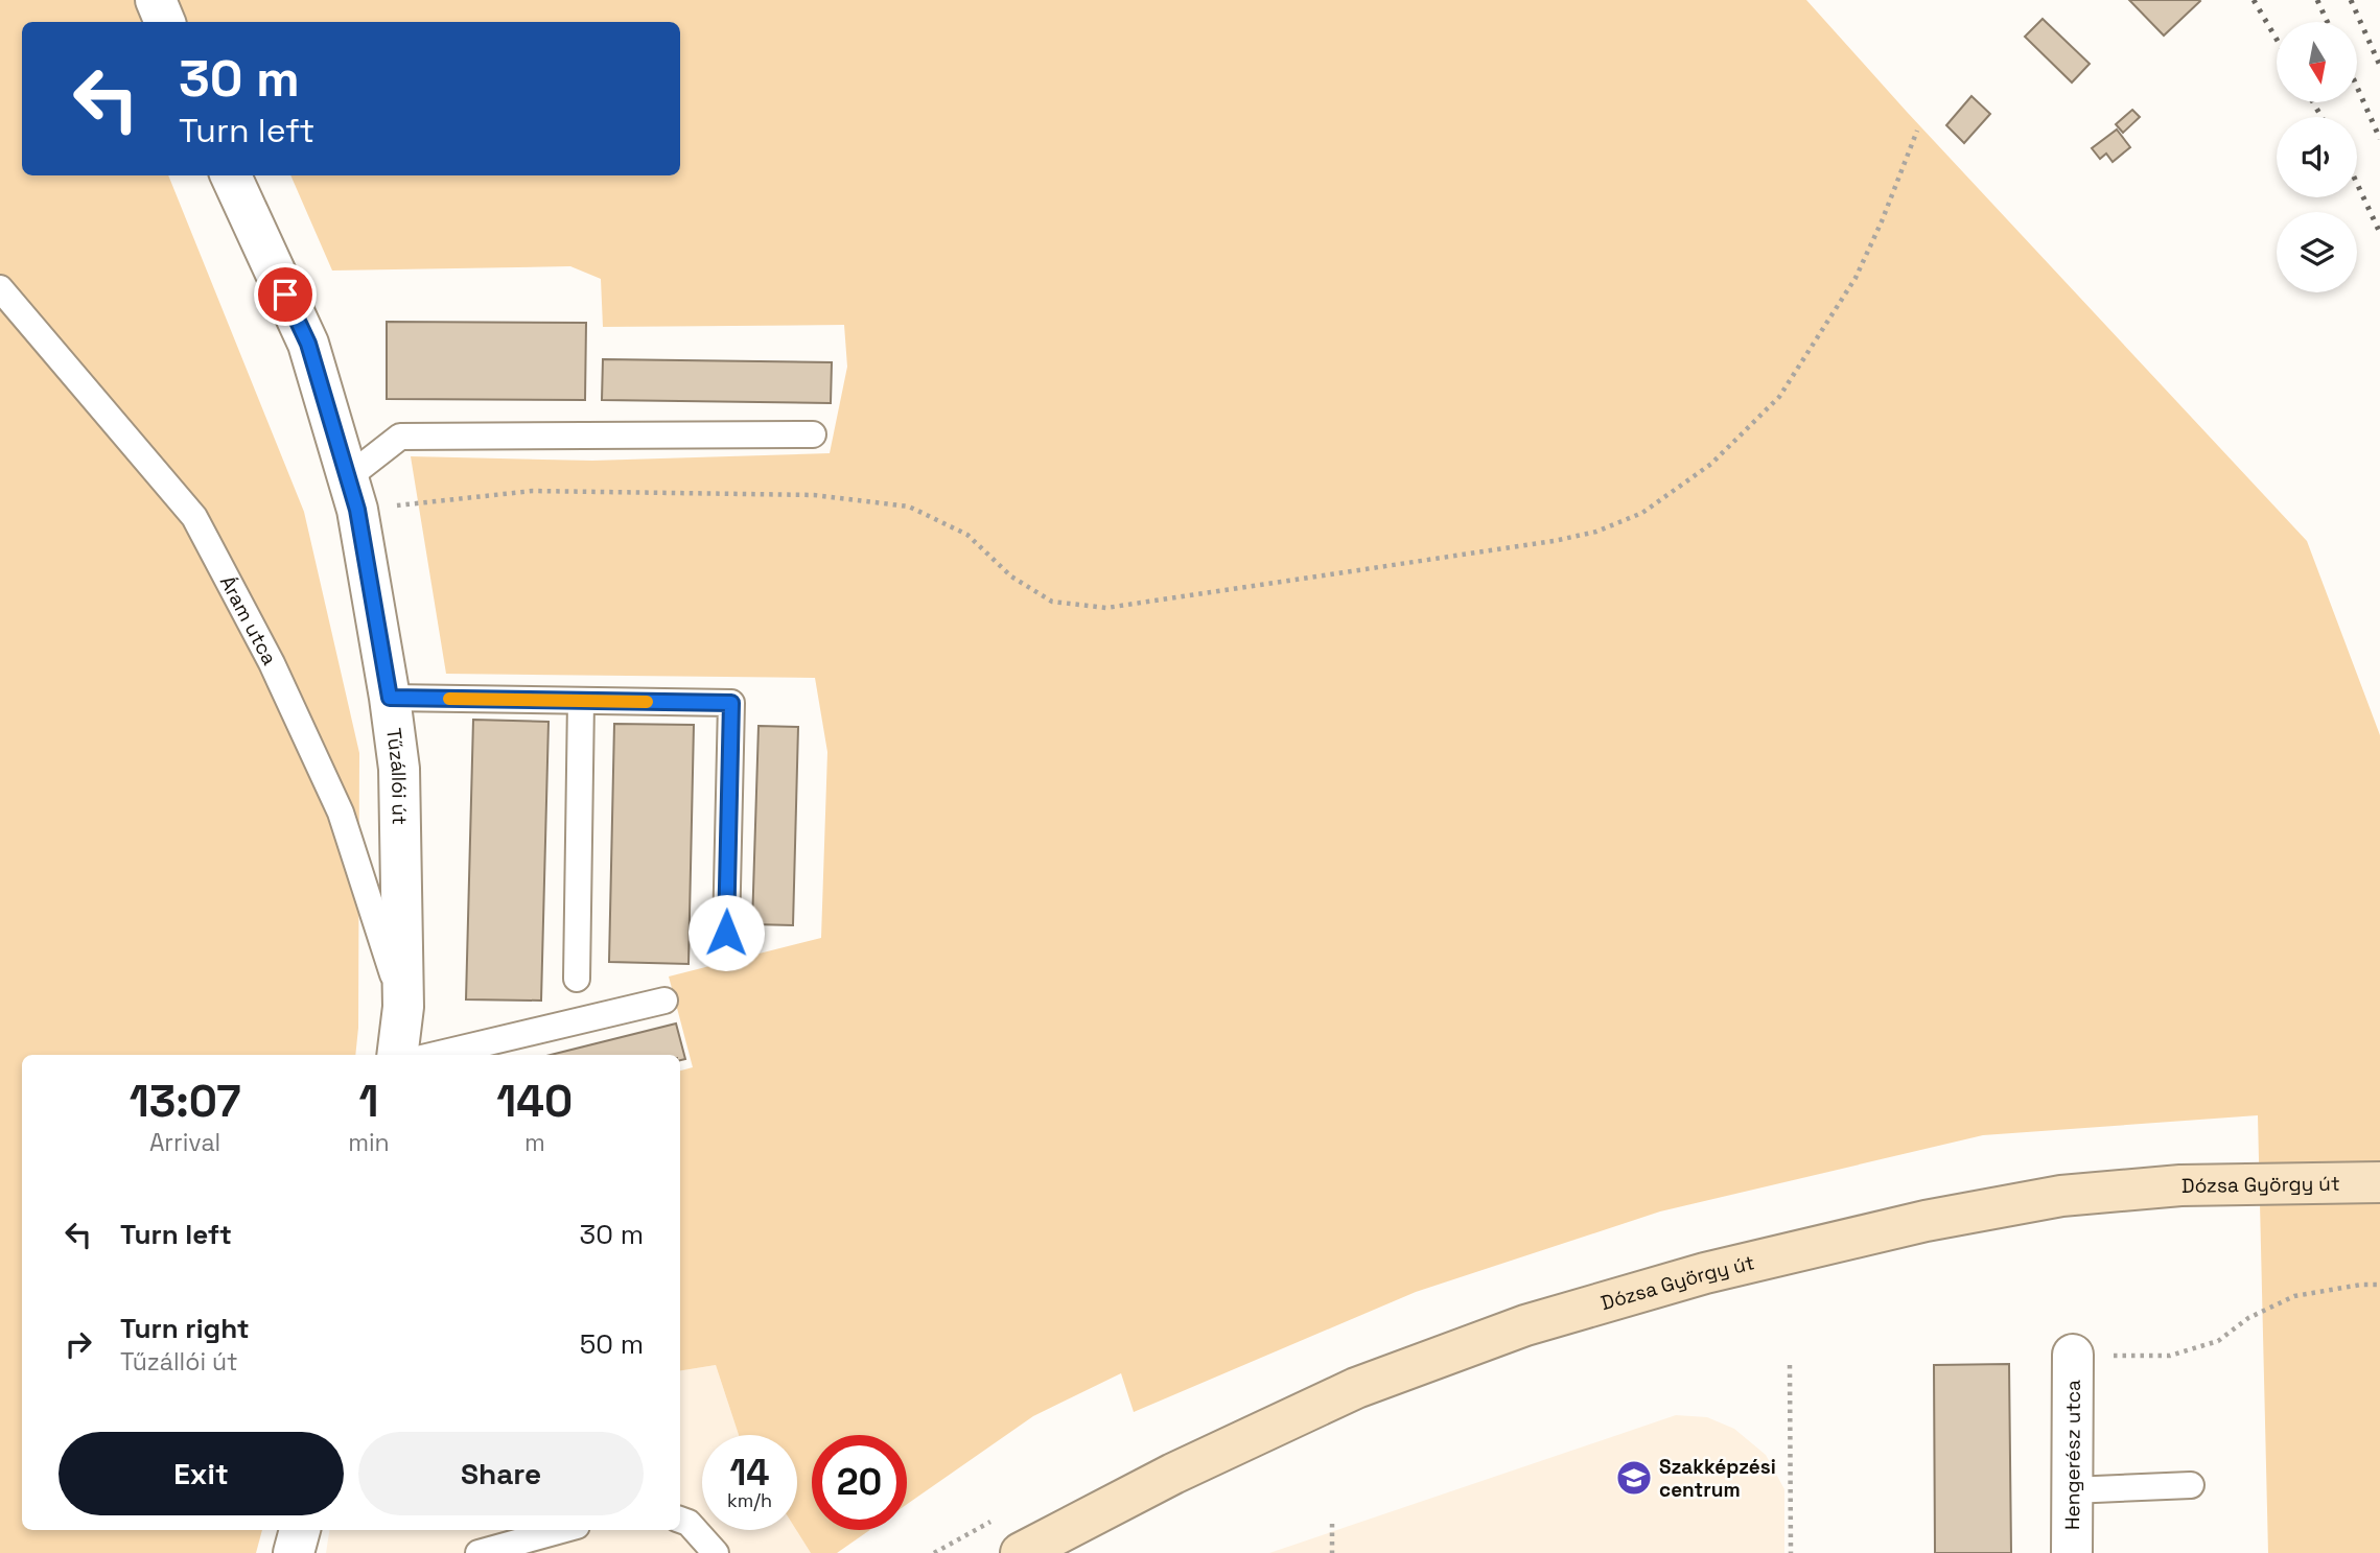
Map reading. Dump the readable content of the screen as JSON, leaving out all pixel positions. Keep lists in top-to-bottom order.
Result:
{
  "streets": {
    "street": ["Tűzállói út", "Dózsa György út", "Hengerész utca"],
    "lane": ["Áram utca"]
  },
  "crossings": [
    ["Áram utca", "Tűzállói út"]
  ],
  "places": {
    "school or university": ["Szakképzési centrum"]
  },
  "north": "bottom",
  "page": {
    "turn": ["30 m", "Turn left"],
    "eta": [
      "13:07",
      "Arrival",
      "1",
      "min",
      "140",
      "m"
    ],
    "list": [
      {
        "name": "Turn left",
        "value": "30 m"
      },
      {
        "name": "Turn right",
        "note": "Tűzállói út",
        "value": "50 m"
      }
    ],
    "buttons": ["Exit", "Share"],
    "speed": "14 km/h",
    "limit": "20"
  }
}
